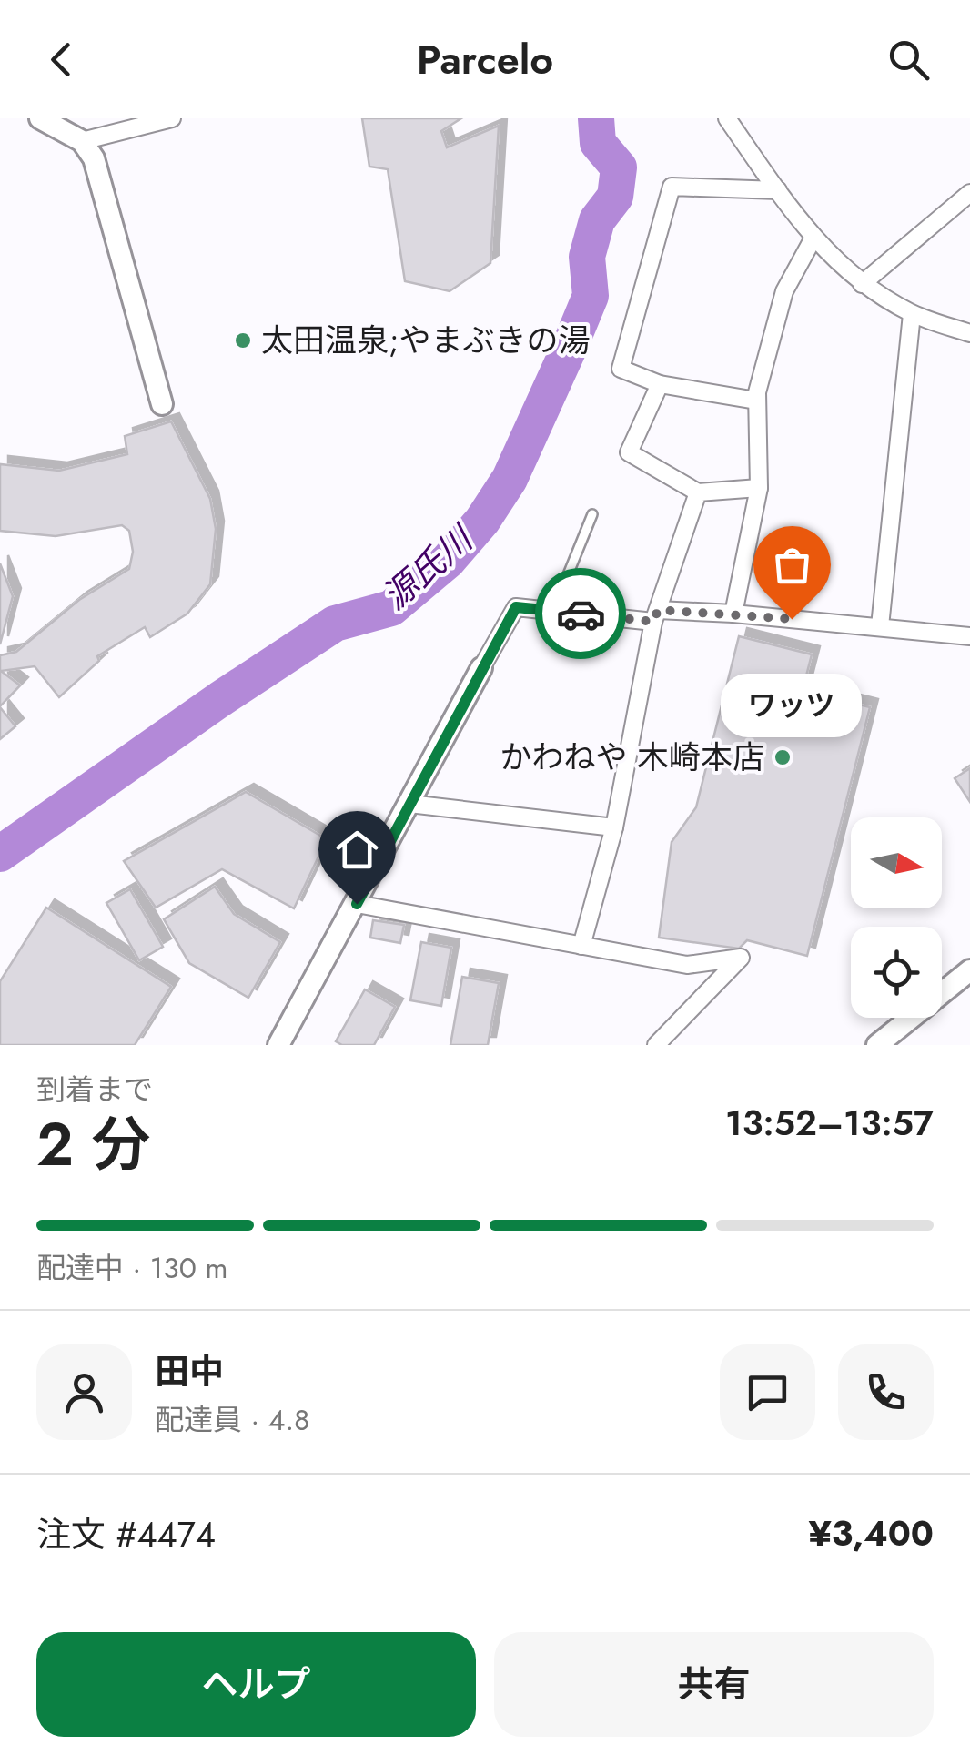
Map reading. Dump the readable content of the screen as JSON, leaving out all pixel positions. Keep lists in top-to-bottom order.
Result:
{
  "water": ["源氏川"],
  "places": ["太田温泉;やまぶきの湯", "ワッツ", "かわねや 木崎本店"],
  "north": "right",
  "page": {
    "header": "Parcelo",
    "bubble": "ワッツ",
    "heading": ["2 分", "到着まで", "13:52–13:57"],
    "panel": [
      "田中",
      "配達員 · 4.8",
      "注文 #4474",
      "¥3,400"
    ],
    "bar": "配達中 · 130 m",
    "buttons": ["ヘルプ", "共有"]
  }
}
